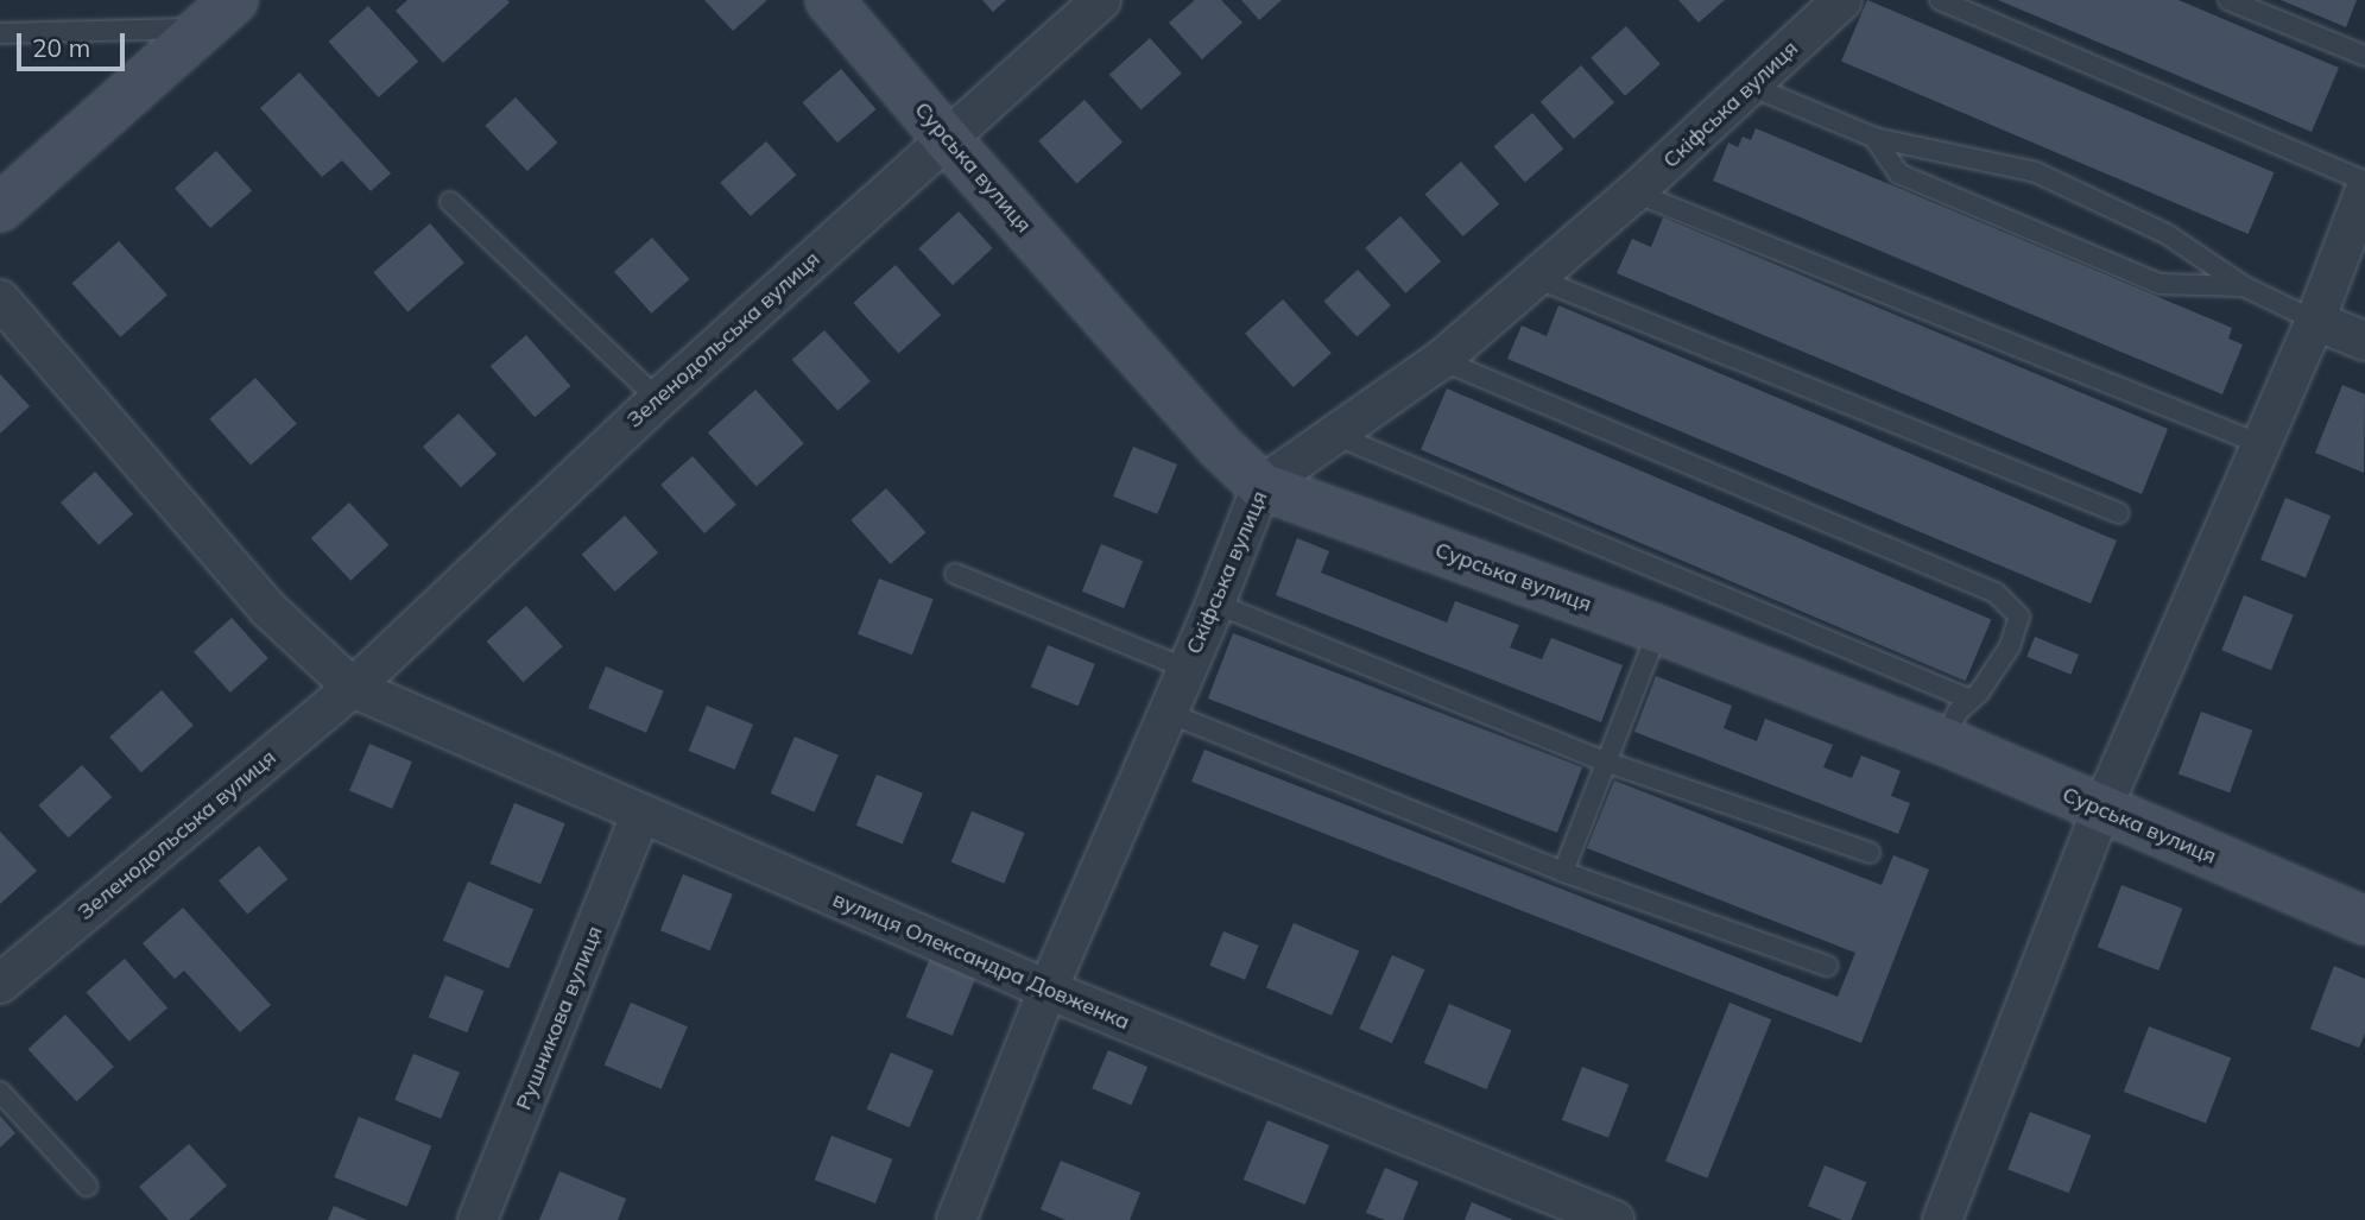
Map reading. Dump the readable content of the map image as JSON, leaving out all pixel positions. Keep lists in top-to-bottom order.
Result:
{
  "streets": {
    "street": [
      "Скіфська вулиця",
      "Сурська вулиця",
      "Зеленодольська вулиця",
      "вулиця Олександра Довженка",
      "Рушникова вулиця"
    ]
  },
  "crossings": [
    ["Скіфська вулиця", "Сурська вулиця"],
    ["Скіфська вулиця", "вулиця Олександра Довженка"],
    ["Сурська вулиця", "Зеленодольська вулиця"],
    ["Зеленодольська вулиця", "вулиця Олександра Довженка"],
    ["вулиця Олександра Довженка", "Рушникова вулиця"]
  ],
  "scale_bar": "20 m"
}
